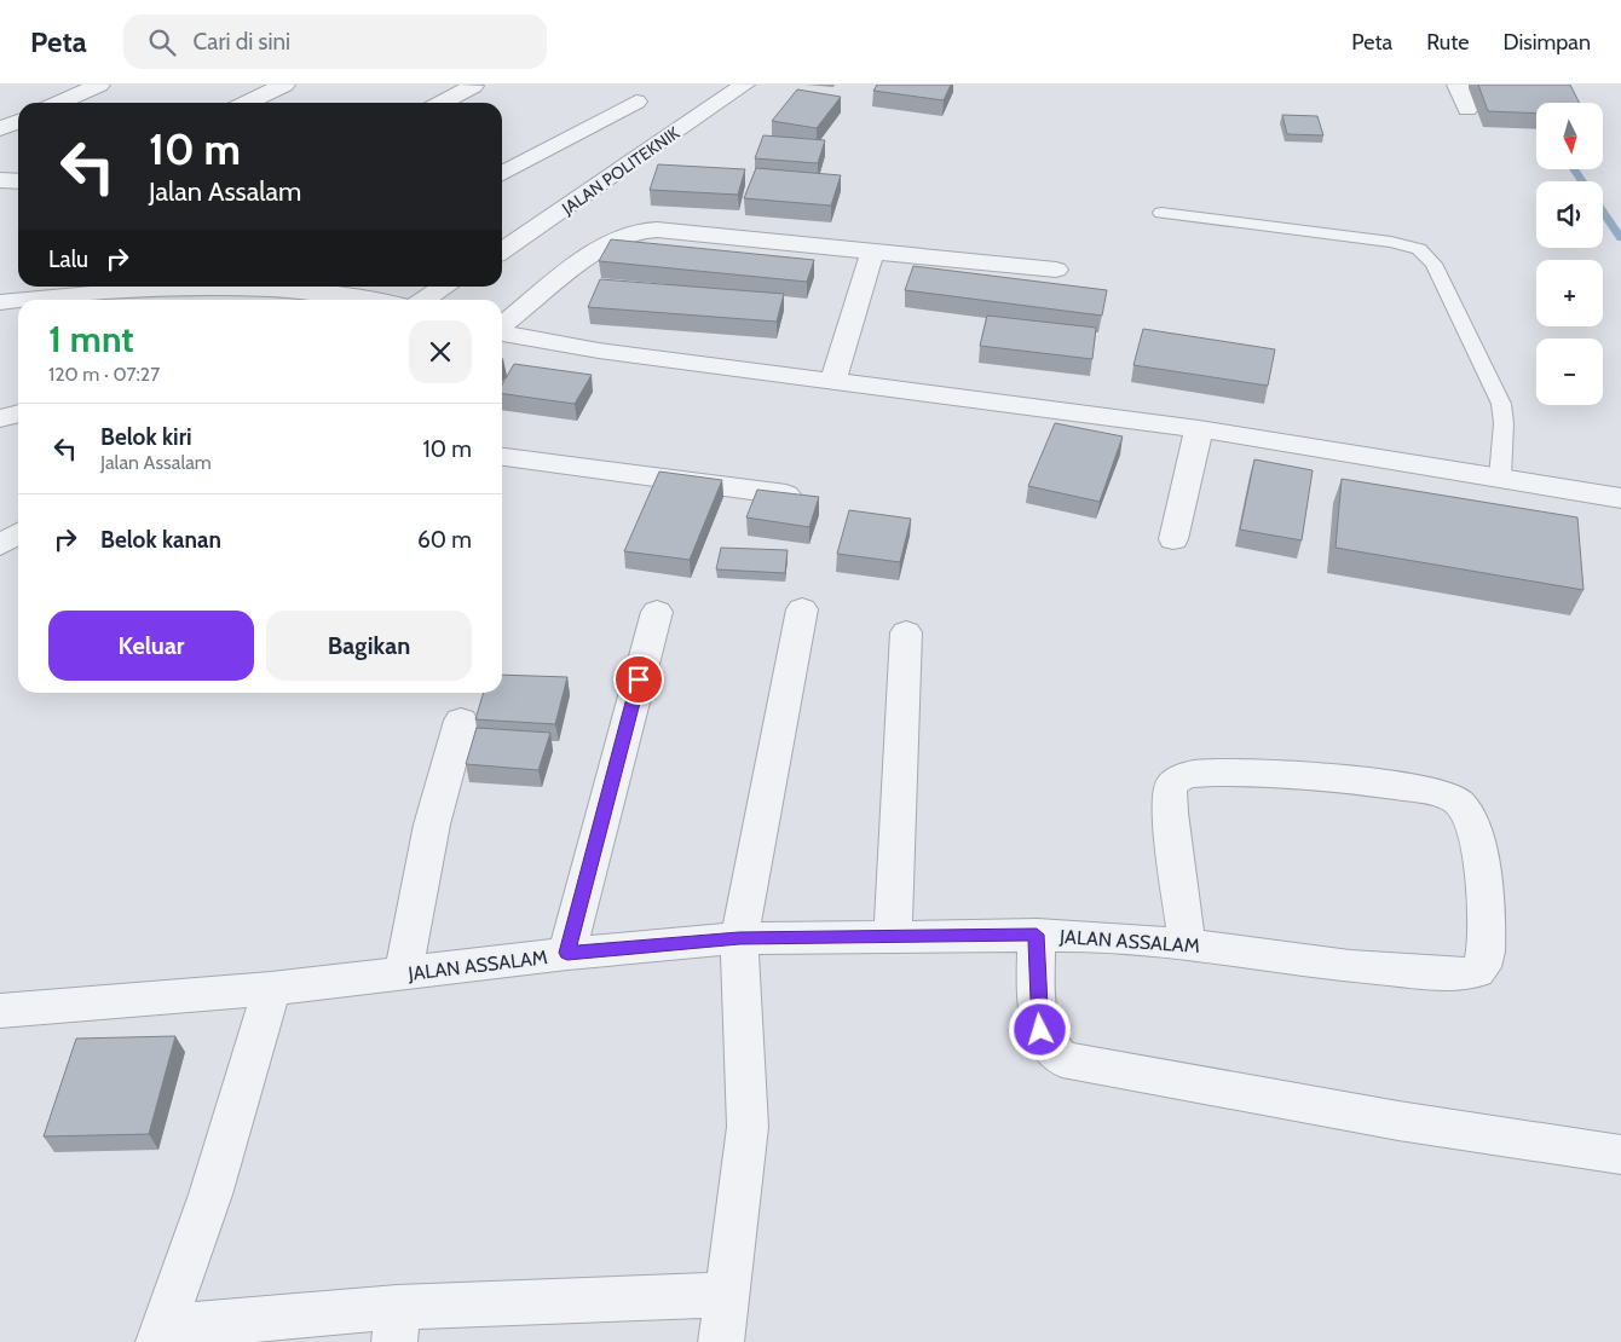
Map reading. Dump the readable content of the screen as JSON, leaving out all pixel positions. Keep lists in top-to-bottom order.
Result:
{
  "streets": {
    "street": ["JALAN POLITEKNIK", "JALAN ASSALAM"]
  },
  "north": "bottom",
  "page": {
    "header": "Peta",
    "search": "Cari di sini",
    "nav": ["Peta", "Rute", "Disimpan"],
    "map_buttons": ["+", "−"],
    "turn": ["10 m", "Jalan Assalam"],
    "then": "Lalu",
    "heading": ["1 mnt", "120 m · 07:27"],
    "list": [
      {
        "name": "Belok kiri",
        "note": "Jalan Assalam",
        "value": "10 m"
      },
      {
        "name": "Belok kanan",
        "value": "60 m"
      }
    ],
    "buttons": ["Keluar", "Bagikan"]
  }
}
